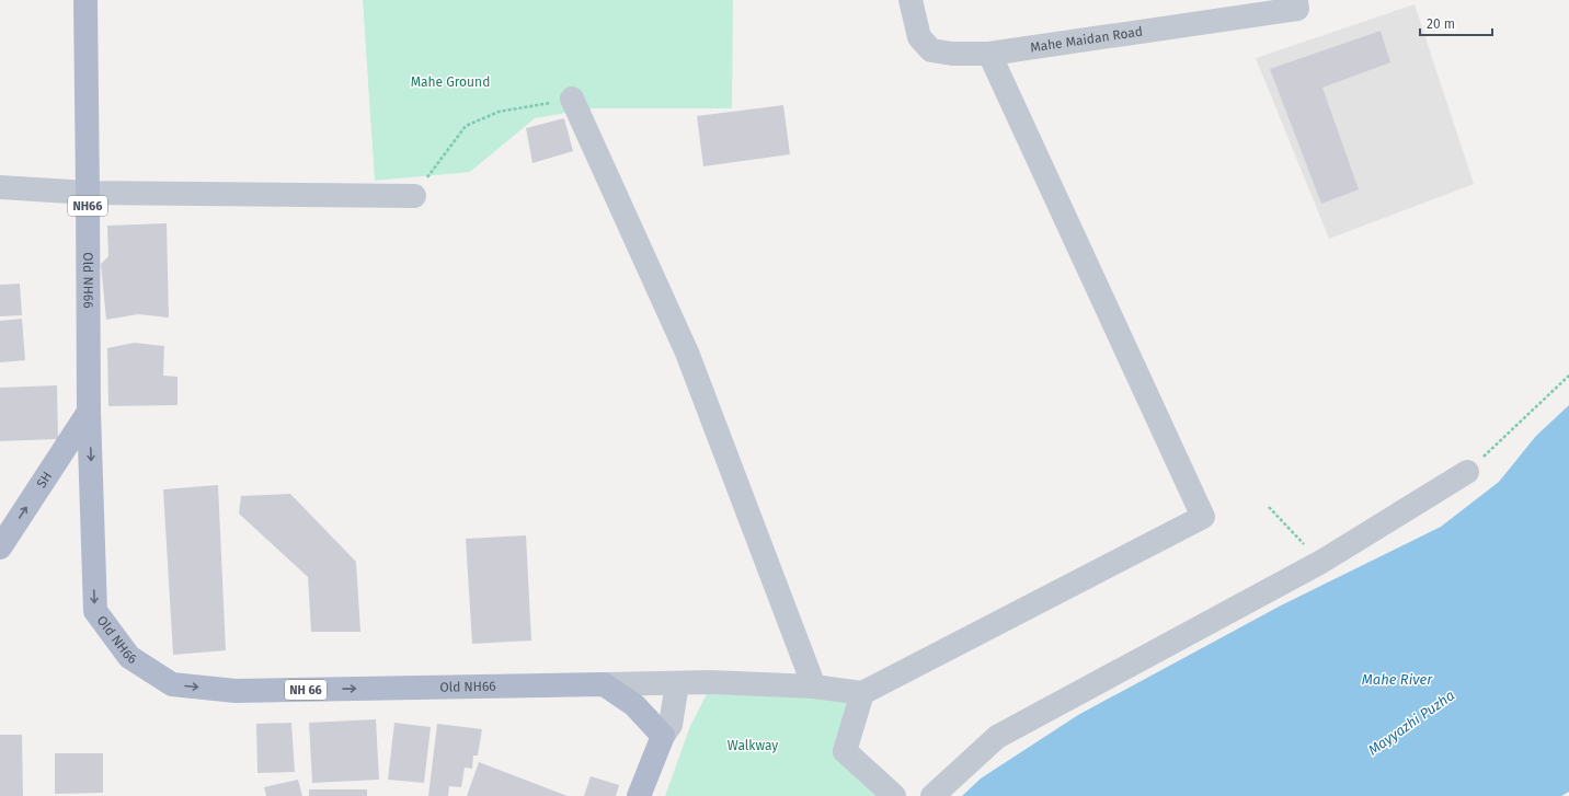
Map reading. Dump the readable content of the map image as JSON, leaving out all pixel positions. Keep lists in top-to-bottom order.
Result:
{
  "streets": {
    "main road": [
      "NH66",
      "Old NH66",
      "SH",
      "NH 66"
    ],
    "street": ["Mahe Maidan Road"]
  },
  "crossings": [
    ["Old NH66", "SH"]
  ],
  "one_way": ["SH"],
  "water": ["Mahe River", "Mayyazhi Puzha"],
  "parks": ["Mahe Ground", "Walkway"],
  "scale_bar": "20 m"
}
